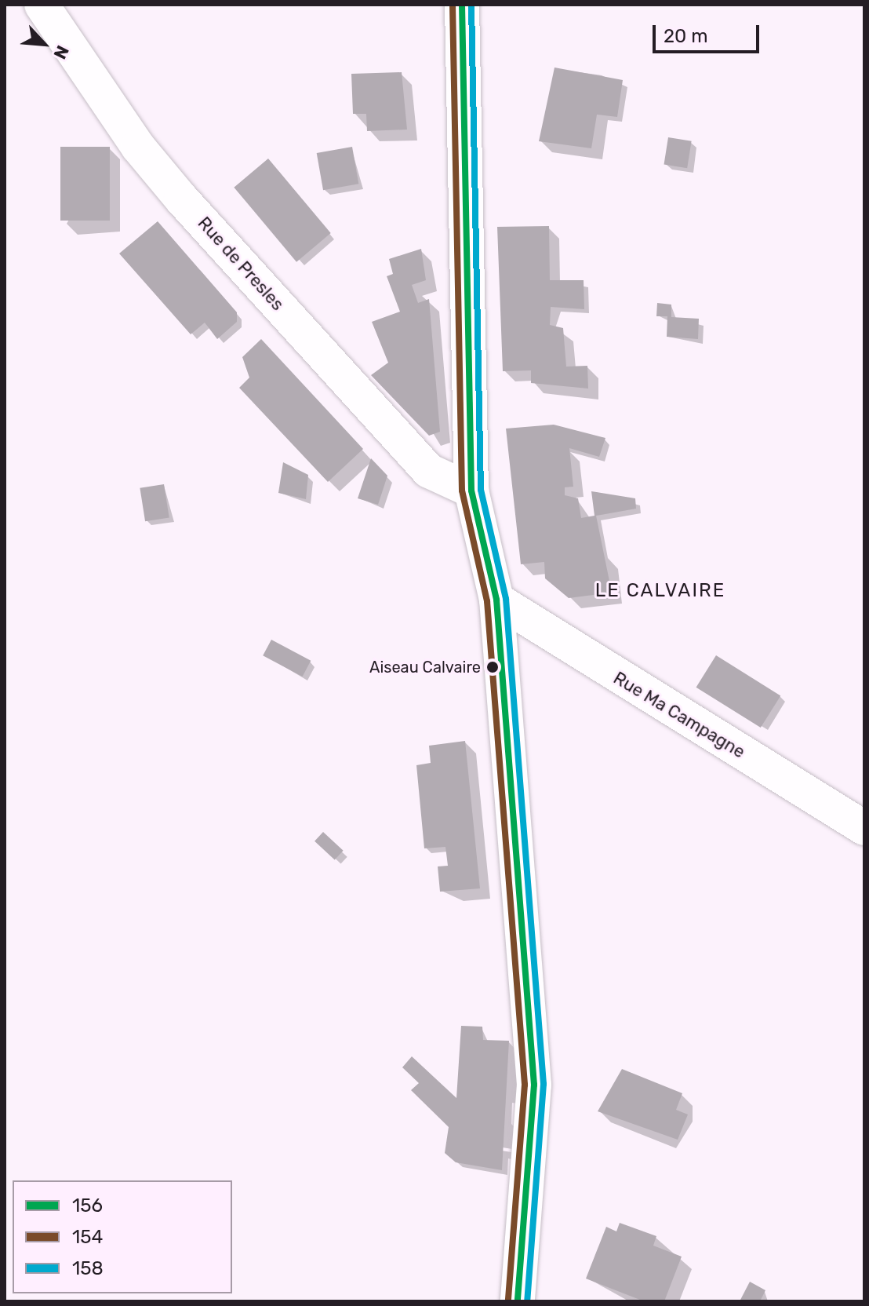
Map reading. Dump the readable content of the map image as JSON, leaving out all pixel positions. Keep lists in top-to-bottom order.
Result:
{
  "streets": {
    "street": ["Rue de Presles", "Rue Ma Campagne"]
  },
  "districts": ["LE CALVAIRE"],
  "places": ["Aiseau Calvaire"],
  "lines": ["transit line 156", "transit line 154", "transit line 158"],
  "legend": ["156", "154", "158"],
  "scale_bar": "20 m",
  "north": "bottom right"
}
